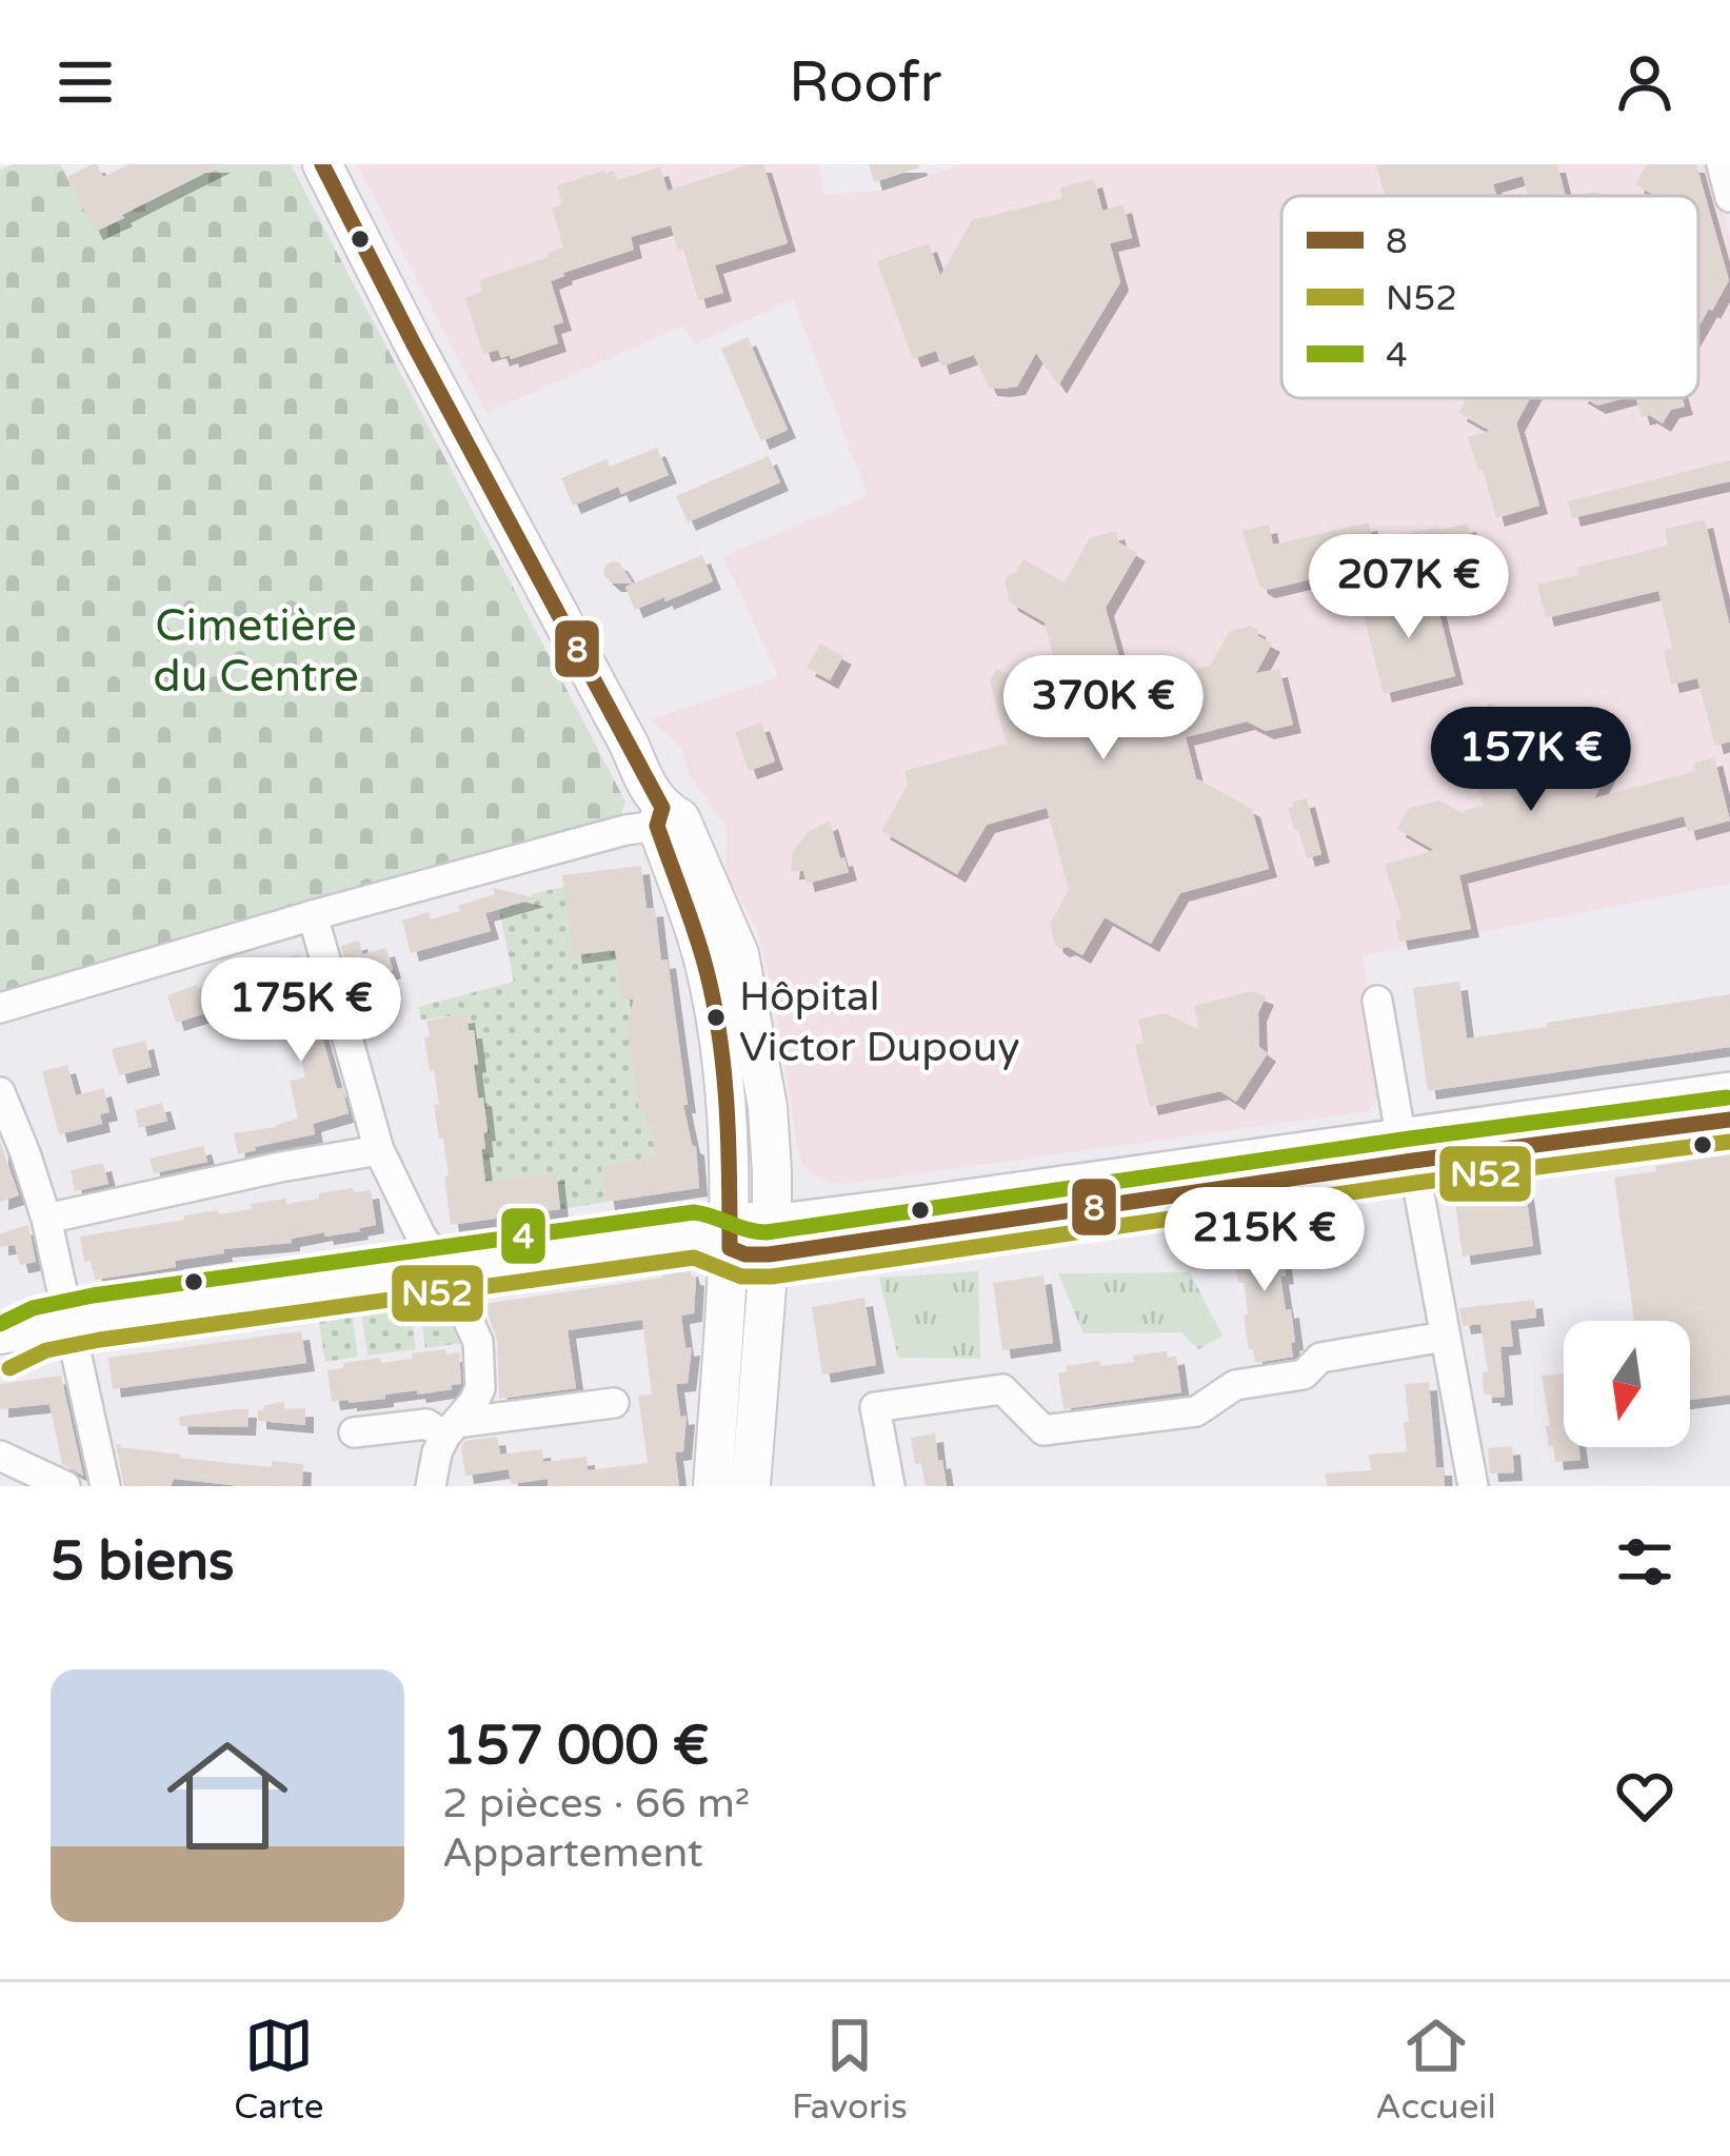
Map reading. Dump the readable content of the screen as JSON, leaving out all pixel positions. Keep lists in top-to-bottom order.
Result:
{
  "parks": ["Cimetière du Centre"],
  "places": ["Hôpital Victor Dupouy"],
  "lines": ["transit line 8", "transit line 4", "transit line N52"],
  "legend": ["8", "N52", "4"],
  "north": "bottom",
  "page": {
    "header": "Roofr",
    "price": [
      "207K €",
      "370K €",
      "157K €",
      "175K €",
      "215K €"
    ],
    "heading": "5 biens",
    "list": [
      {
        "name": "157 000 €",
        "note": "2 pièces · 66 m² · Appartement"
      }
    ],
    "tabs": ["Carte", "Favoris", "Accueil"]
  }
}
